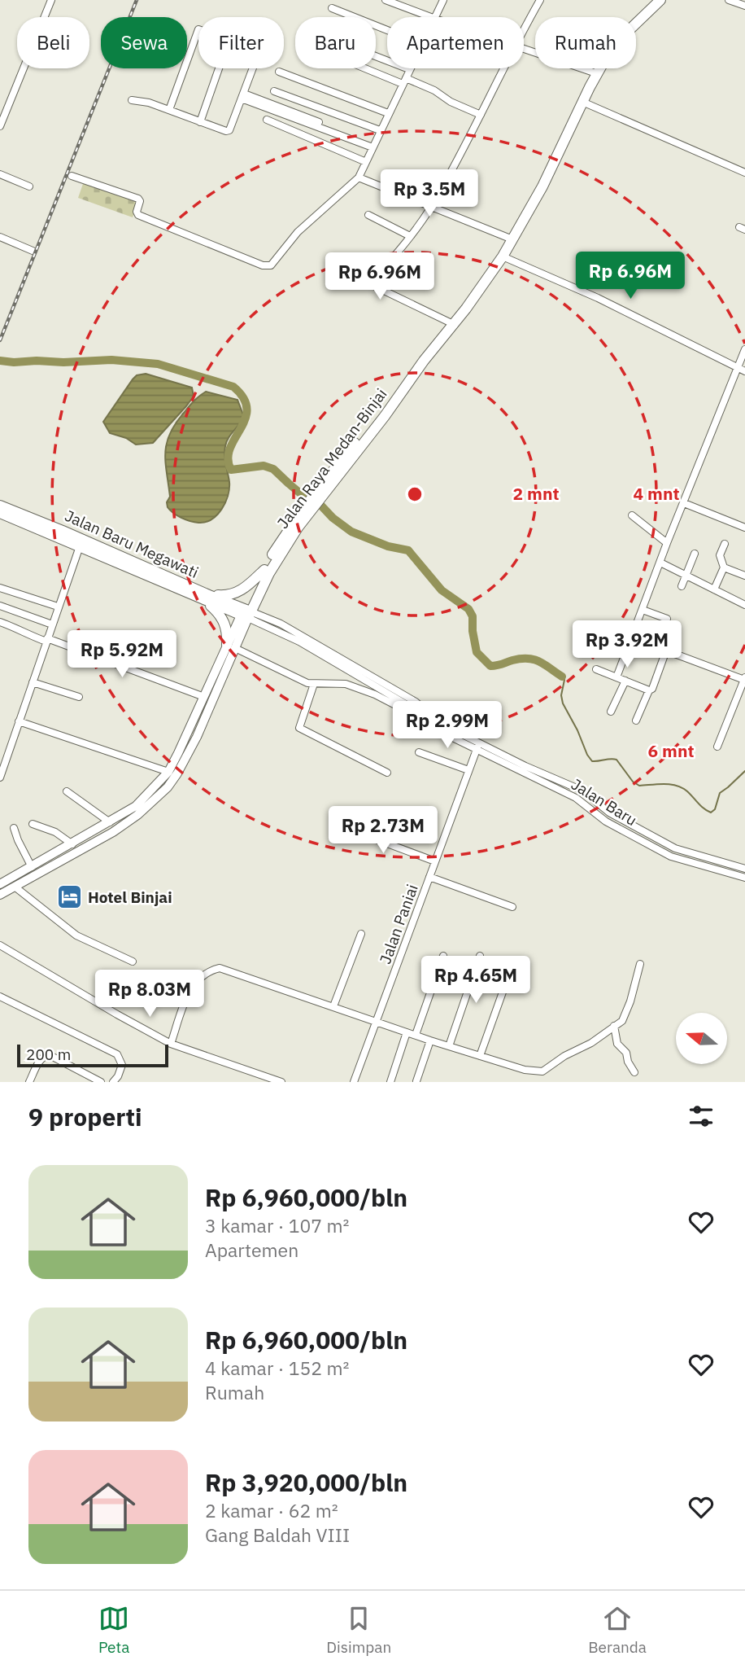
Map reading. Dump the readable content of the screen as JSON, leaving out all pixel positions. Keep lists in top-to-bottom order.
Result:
{
  "streets": {
    "highway": ["Jalan Raya Medan-Binjai", "Jalan Baru Megawati"],
    "street": ["Jalan Baru", "Jalan Paniai"]
  },
  "crossings": [
    ["Jalan Raya Medan-Binjai", "Jalan Baru Megawati"],
    ["Jalan Raya Medan-Binjai", "Jalan Baru"],
    ["Jalan Baru Megawati", "Jalan Baru"],
    ["Jalan Baru", "Jalan Paniai"]
  ],
  "places": {
    "hotel": ["Hotel Binjai"]
  },
  "scale_bar": "200 m",
  "north": "left",
  "page": {
    "chip": [
      "Beli",
      "Sewa",
      "Filter",
      "Baru",
      "Apartemen",
      "Rumah"
    ],
    "price": [
      "Rp 3.5M",
      "Rp 6.96M",
      "Rp 6.96M",
      "Rp 3.92M",
      "Rp 5.92M",
      "Rp 2.99M",
      "Rp 2.73M",
      "Rp 4.65M",
      "Rp 8.03M"
    ],
    "scale": "200 m",
    "heading": "9 properti",
    "list": [
      {
        "name": "Rp 6,960,000/bln",
        "note": "3 kamar · 107 m² · Apartemen"
      },
      {
        "name": "Rp 6,960,000/bln",
        "note": "4 kamar · 152 m² · Rumah"
      },
      {
        "name": "Rp 3,920,000/bln",
        "note": "2 kamar · 62 m² · Gang Baldah VIII"
      }
    ],
    "tabs": ["Peta", "Disimpan", "Beranda"]
  },
  "rings": ["2 mnt", "4 mnt", "6 mnt"]
}
